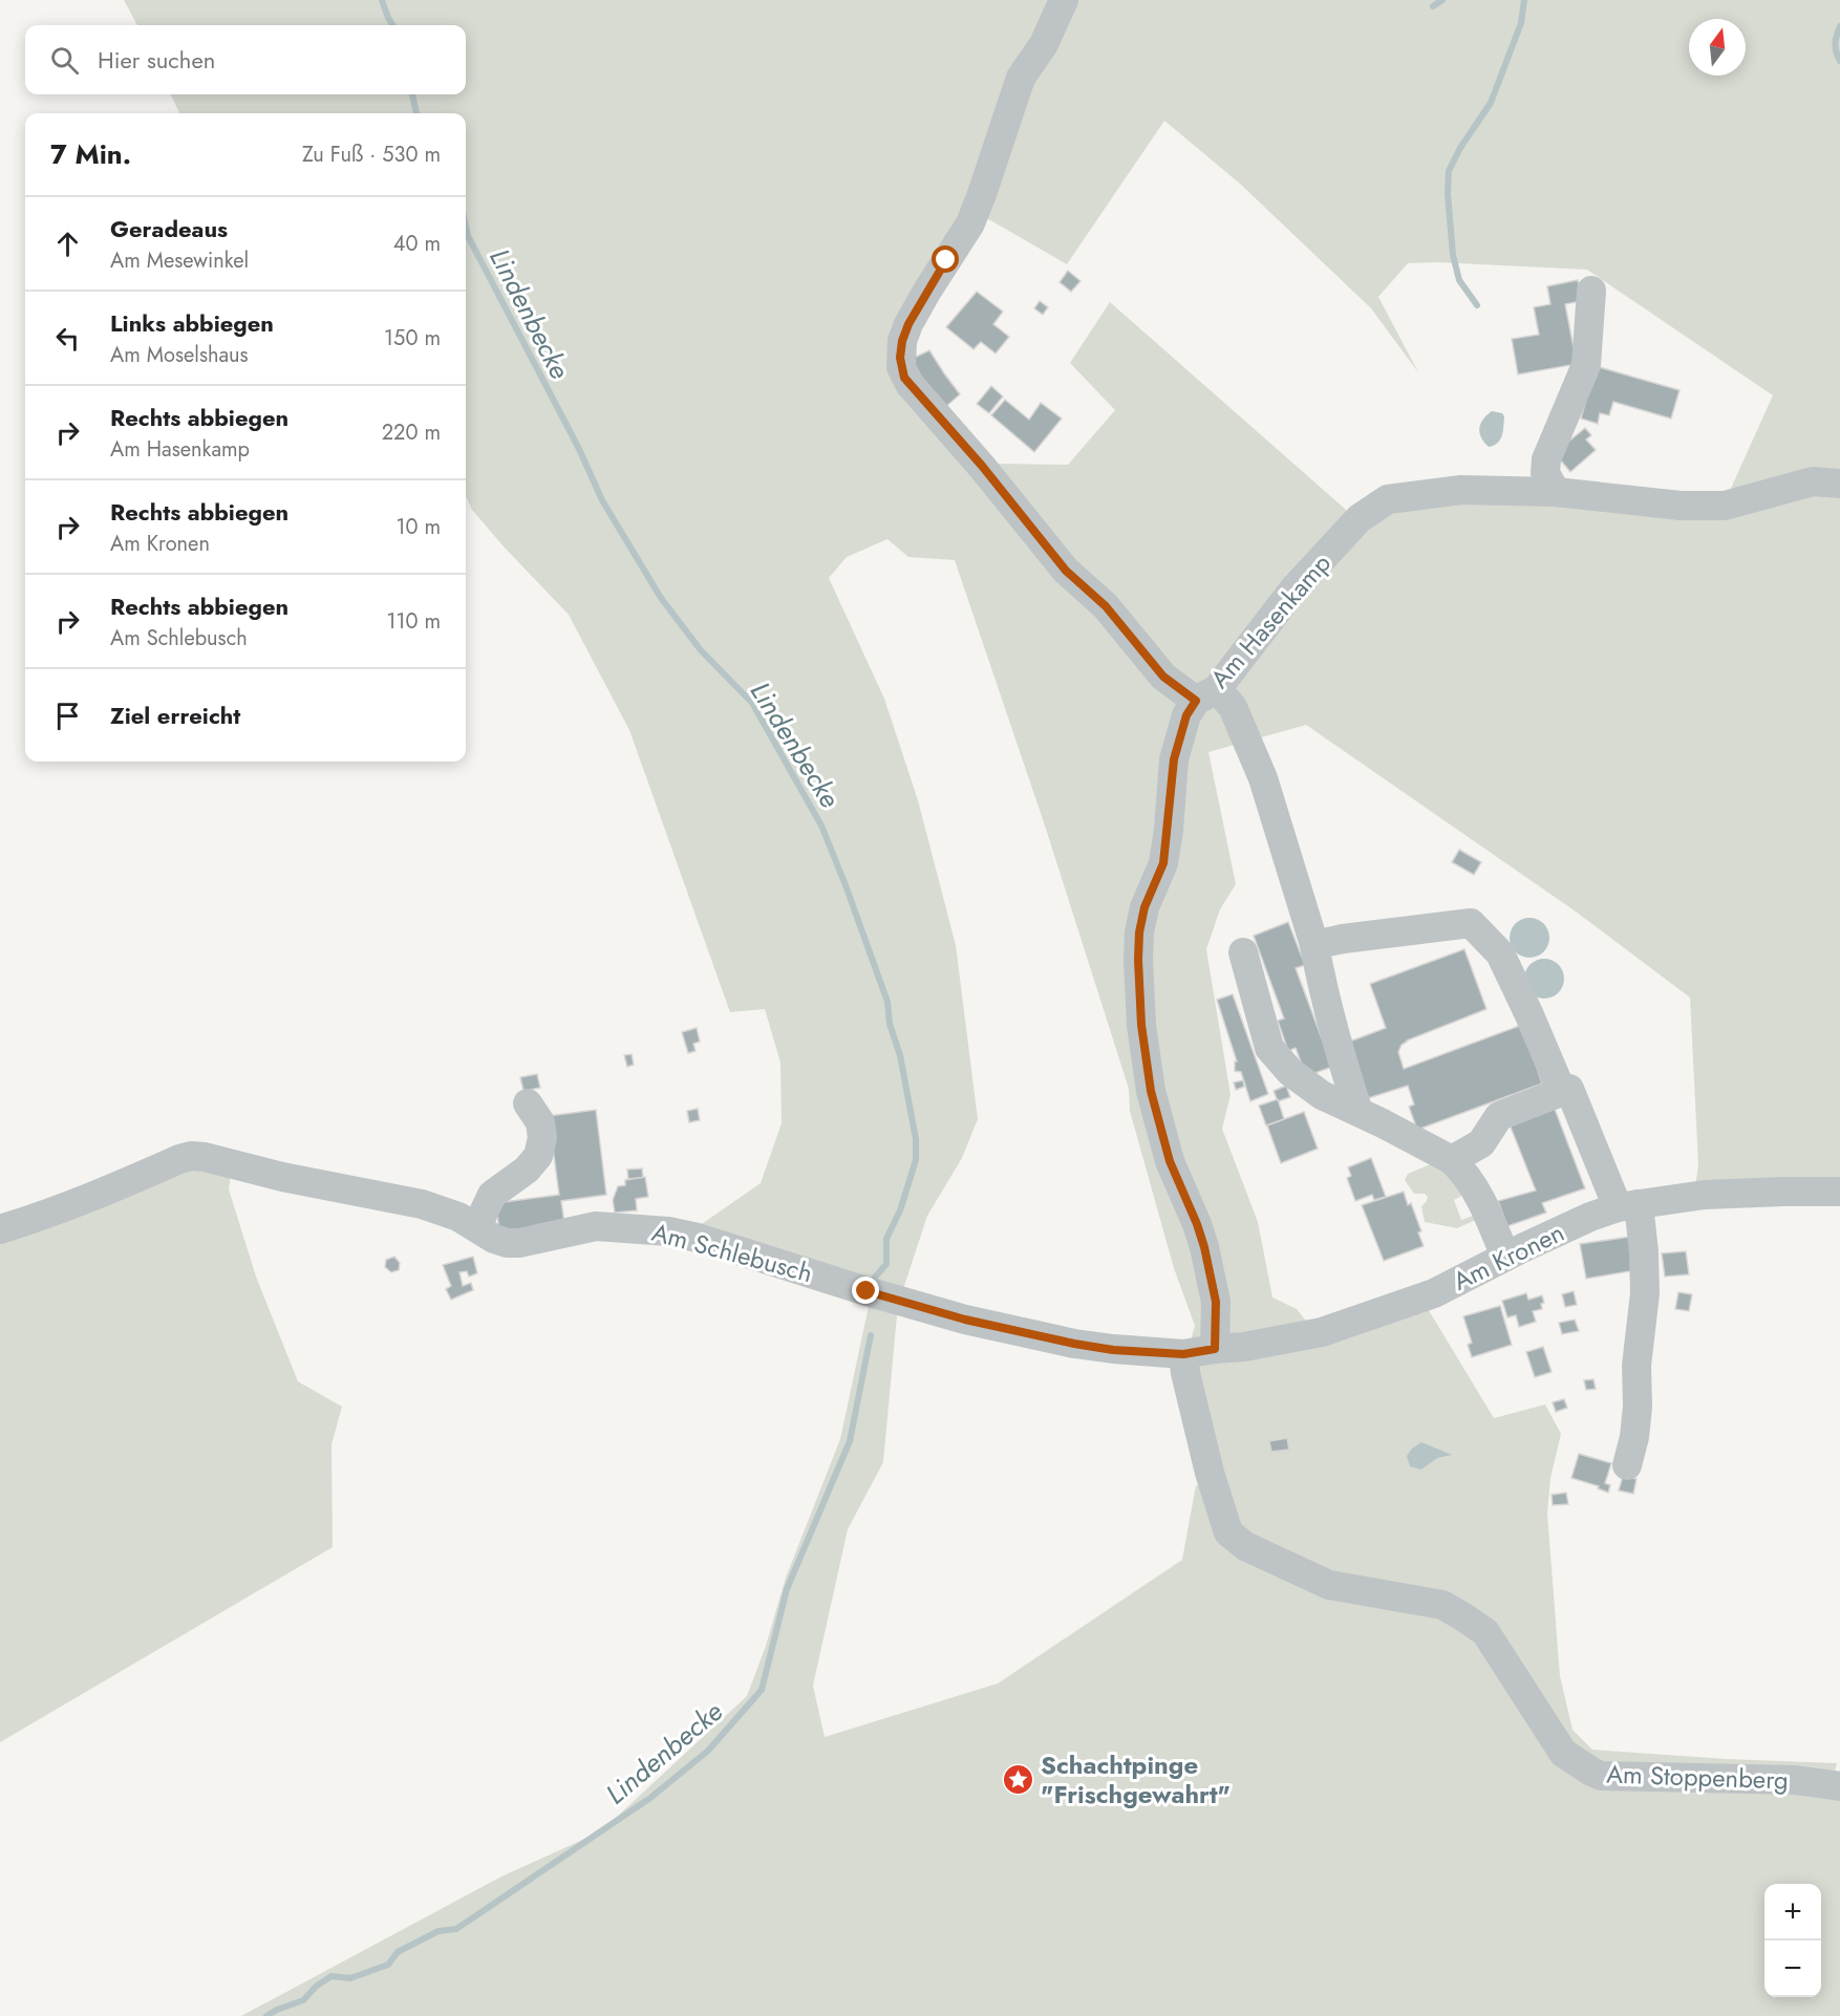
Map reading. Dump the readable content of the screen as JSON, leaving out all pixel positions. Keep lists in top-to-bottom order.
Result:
{
  "streets": {
    "street": [
      "Am Hasenkamp",
      "Am Schlebusch",
      "Am Kronen",
      "Am Stoppenberg"
    ]
  },
  "crossings": [
    ["Am Hasenkamp", "Am Kronen"],
    ["Am Schlebusch", "Am Kronen"],
    ["Am Schlebusch", "Am Stoppenberg"],
    ["Am Kronen", "Am Stoppenberg"]
  ],
  "water": ["Lindenbecke"],
  "places": {
    "place": ["Schachtpinge \"Frischgewahrt\""]
  },
  "north": "top",
  "page": {
    "search": "Hier suchen",
    "heading": ["7 Min.", "Zu Fuß · 530 m"],
    "list": [
      ["Geradeaus", "Am Mesewinkel", "40 m"],
      ["Links abbiegen", "Am Moselshaus", "150 m"],
      ["Rechts abbiegen", "Am Hasenkamp", "220 m"],
      ["Rechts abbiegen", "Am Kronen", "10 m"],
      ["Rechts abbiegen", "Am Schlebusch", "110 m"],
      "Ziel erreicht"
    ],
    "map_buttons": ["+", "−"]
  }
}
